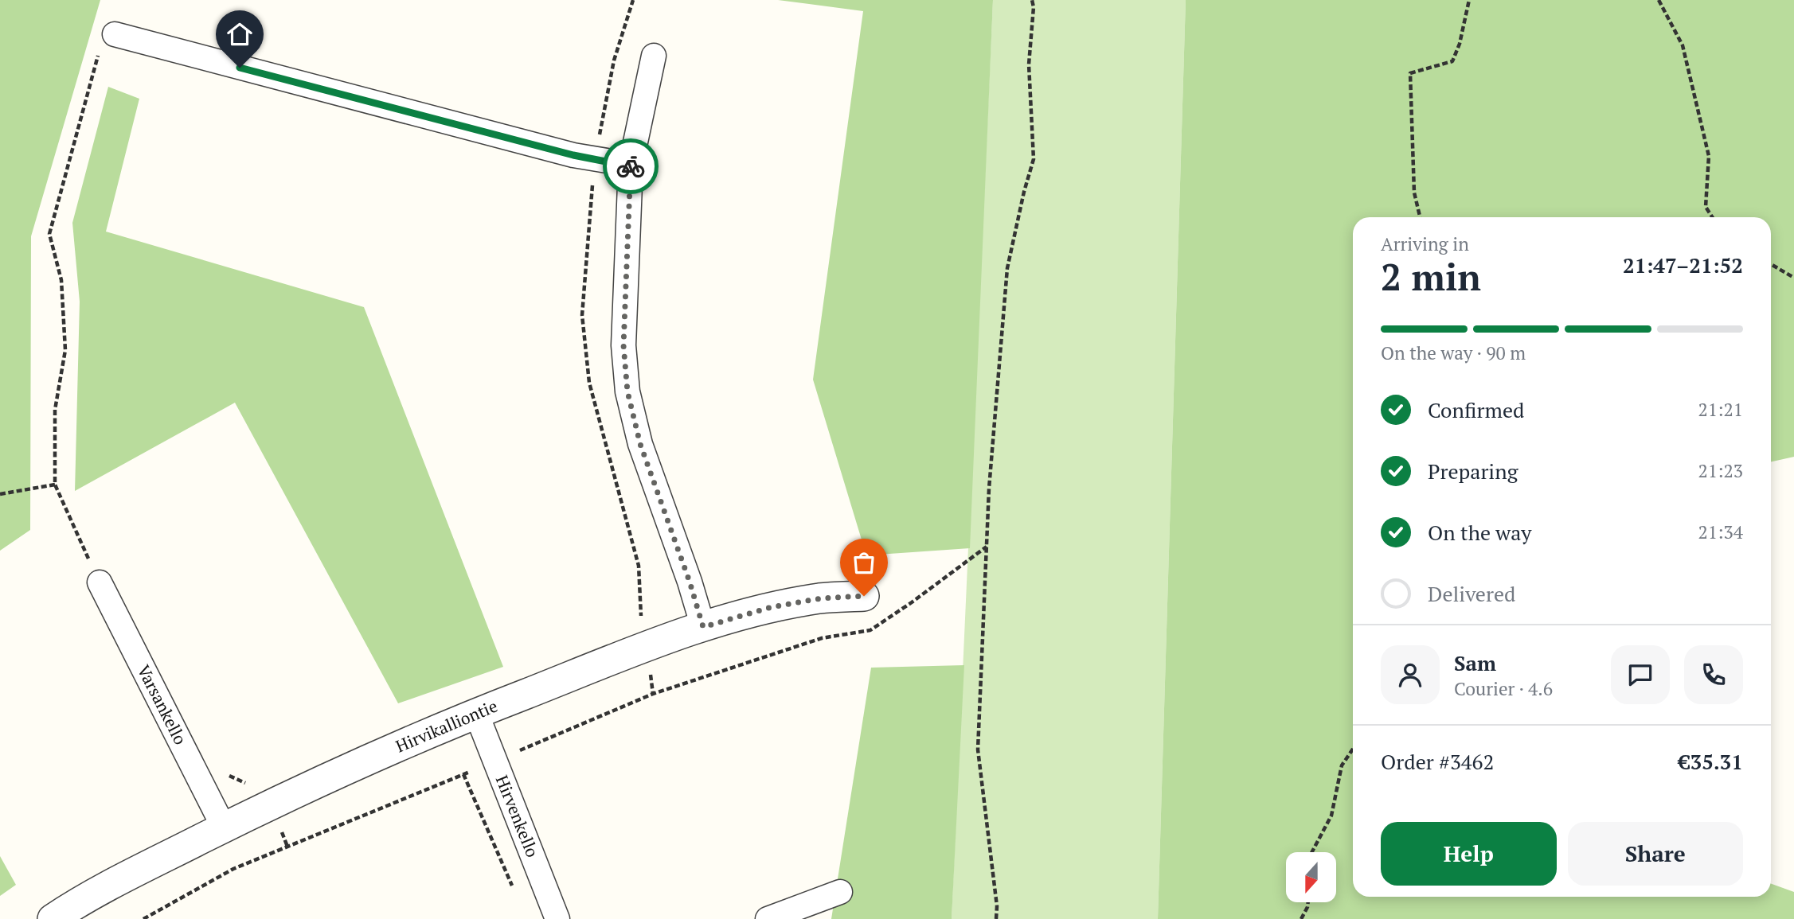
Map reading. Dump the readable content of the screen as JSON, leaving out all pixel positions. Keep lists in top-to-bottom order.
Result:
{
  "streets": {
    "street": ["Varsankello", "Hirvikalliontie", "Hirvenkello"]
  },
  "crossings": [
    ["Varsankello", "Hirvikalliontie"],
    ["Hirvikalliontie", "Hirvenkello"]
  ],
  "north": "bottom",
  "page": {
    "heading": ["2 min", "Arriving in", "21:47–21:52"],
    "panel": [
      "Sam",
      "Courier · 4.6",
      "Order #3462",
      "€35.31"
    ],
    "bar": "On the way · 90 m",
    "list": [
      ["Confirmed", "21:21"],
      ["Preparing", "21:23"],
      ["On the way", "21:34"],
      "Delivered"
    ],
    "buttons": ["Help", "Share"]
  }
}
